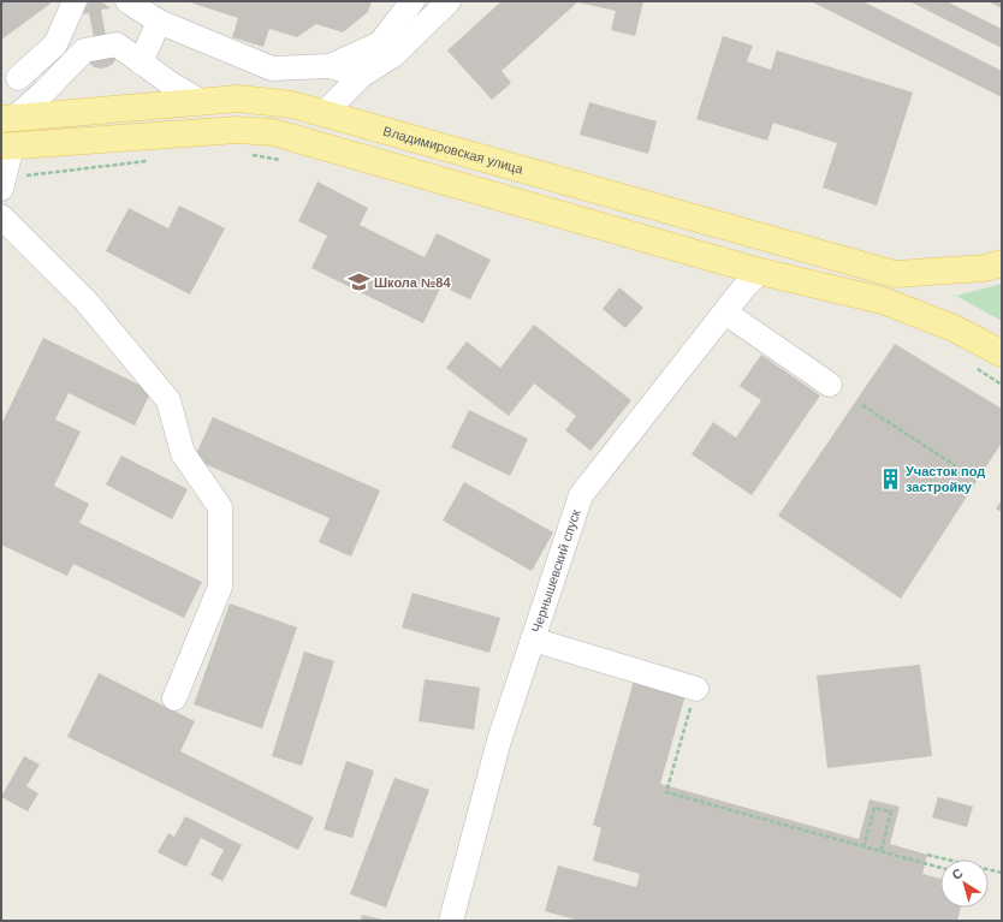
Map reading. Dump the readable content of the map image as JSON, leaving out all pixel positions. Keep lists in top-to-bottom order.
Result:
{
  "streets": {
    "main road": ["Владимировская улица"],
    "street": ["Чернышевский спуск"]
  },
  "places": {
    "school or university": ["Школа №84"],
    "building": ["Участок под застройку"]
  },
  "north": "top left"
}
